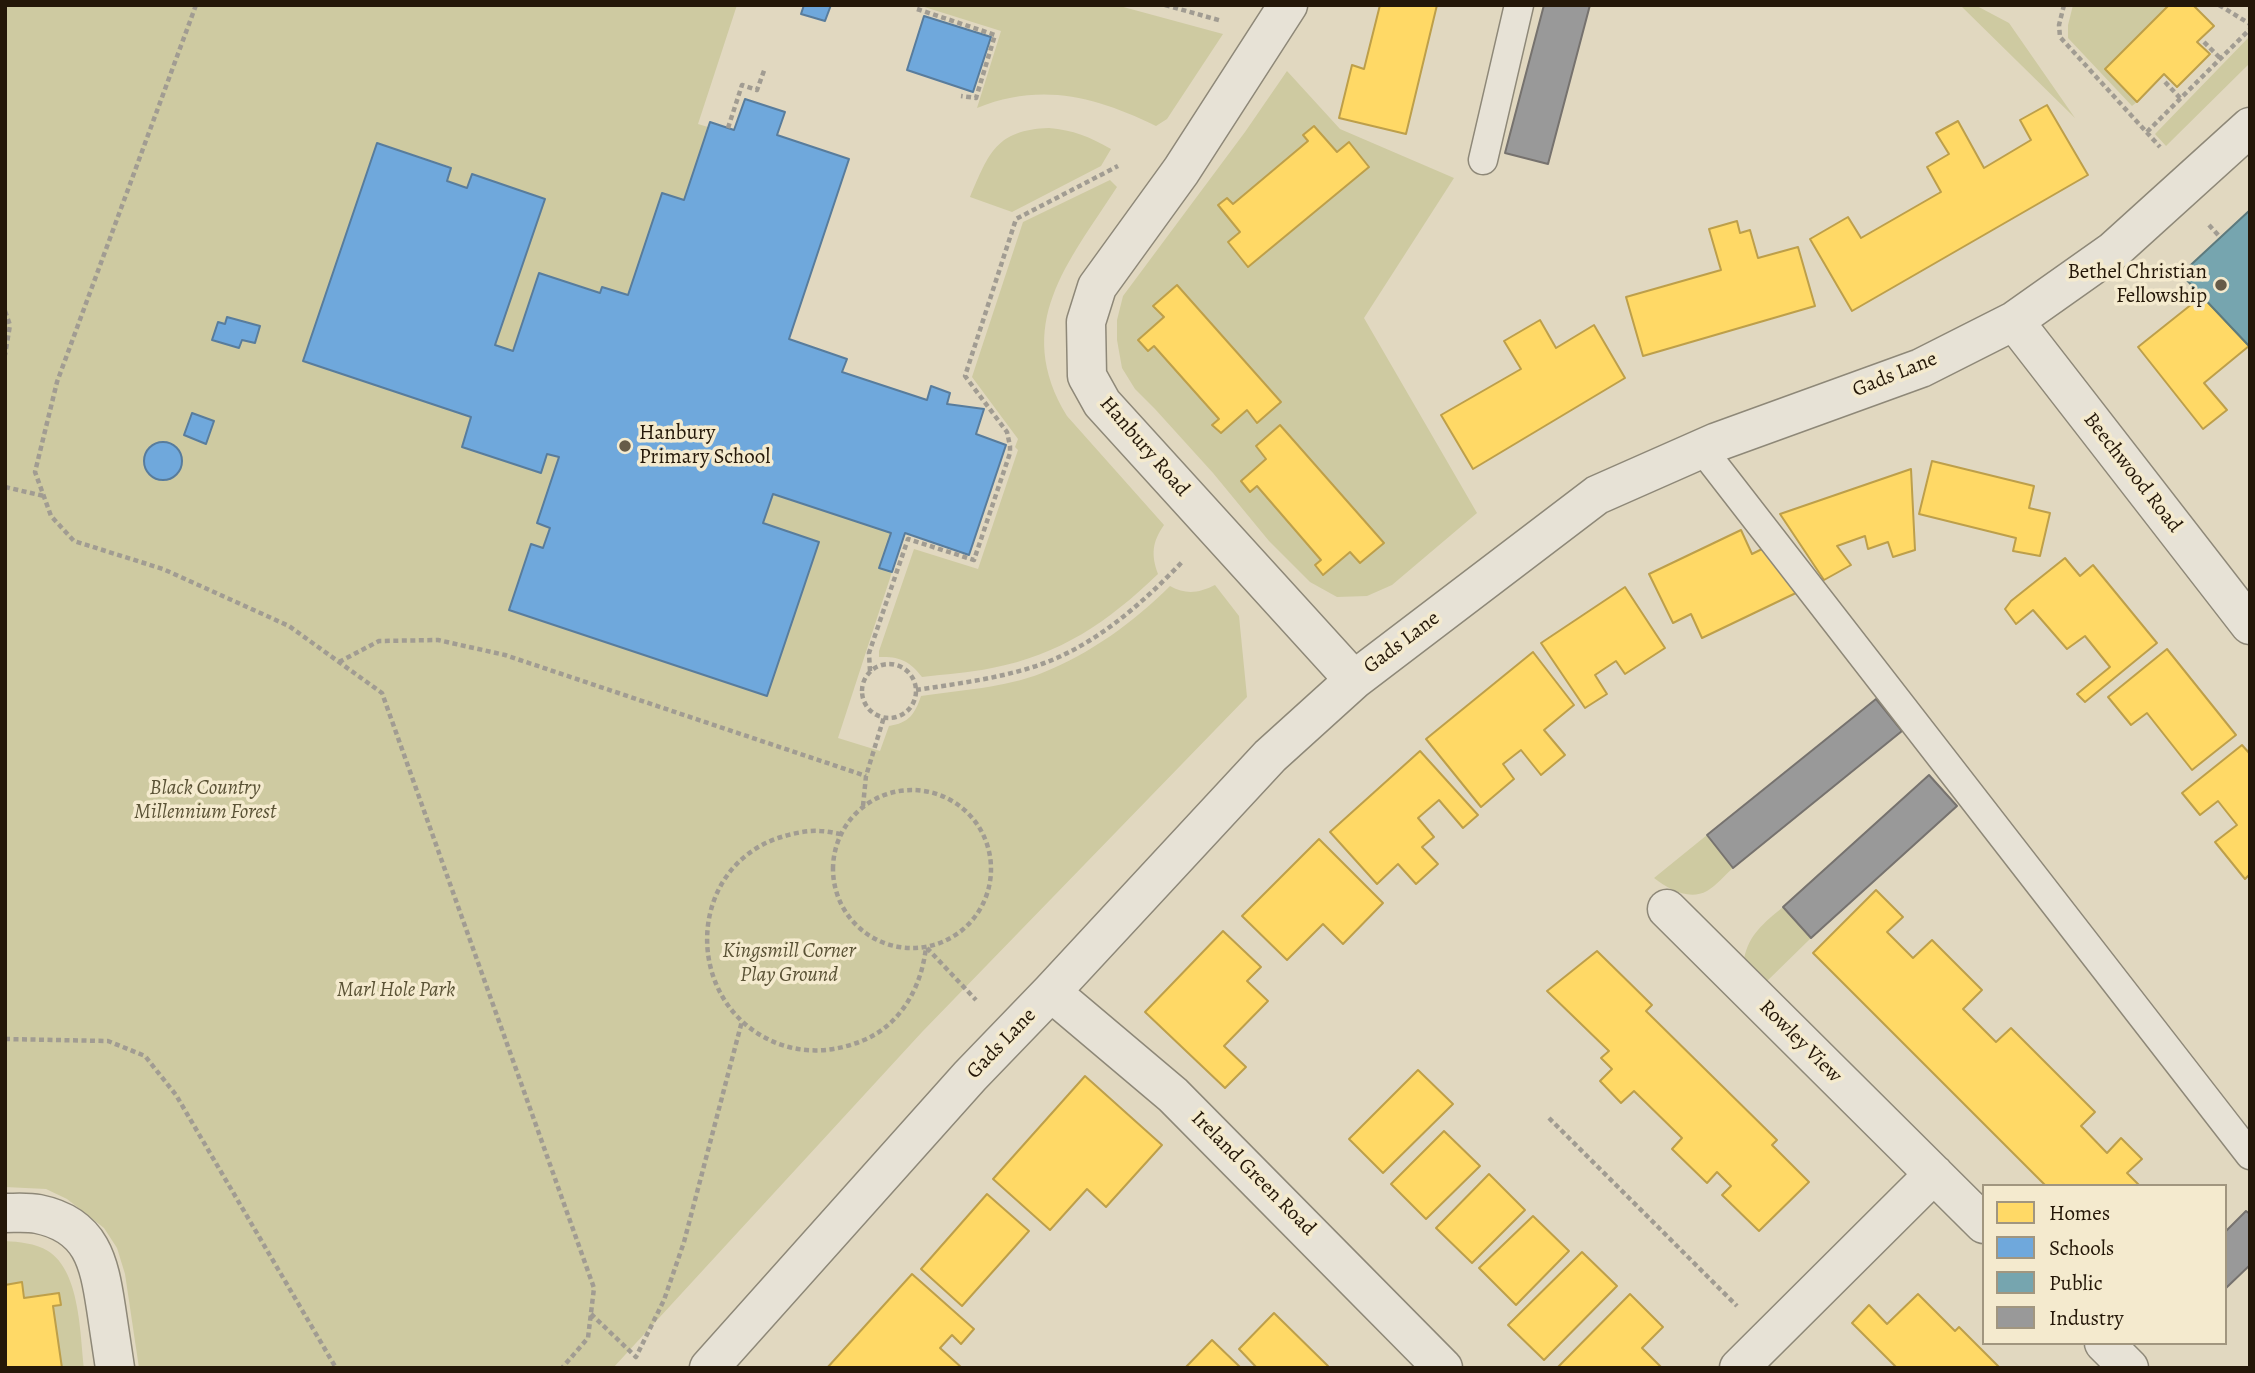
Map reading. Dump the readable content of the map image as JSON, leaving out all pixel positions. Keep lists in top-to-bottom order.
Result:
{
  "streets": {
    "street": [
      "Gads Lane",
      "Hanbury Road",
      "Beechwood Road",
      "Rowley View",
      "Ireland Green Road"
    ]
  },
  "crossings": [
    ["Gads Lane", "Hanbury Road"],
    ["Gads Lane", "Beechwood Road"],
    ["Gads Lane", "Ireland Green Road"]
  ],
  "parks": ["Black Country Millennium Forest", "Kingsmill Corner Play Ground", "Marl Hole Park"],
  "places": ["Bethel Christian Fellowship", "Hanbury Primary School"],
  "legend": [
    "Homes",
    "Schools",
    "Public",
    "Industry"
  ]
}
